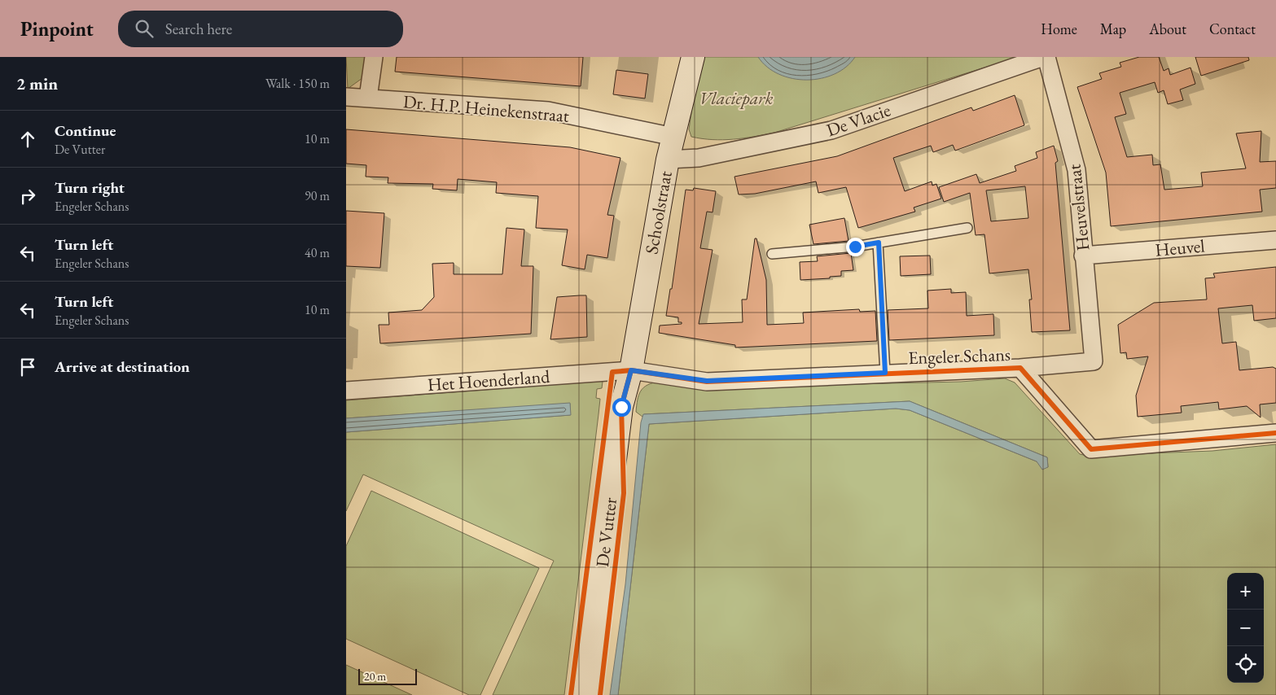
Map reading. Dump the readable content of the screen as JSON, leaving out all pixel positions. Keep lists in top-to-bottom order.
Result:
{
  "streets": {
    "street": [
      "Dr. H.P. Heinekenstraat",
      "De Vlacie",
      "Heuvelstraat",
      "Schoolstraat",
      "Heuvel",
      "Engeler Schans",
      "Het Hoenderland",
      "De Vutter"
    ]
  },
  "crossings": [
    ["Dr. H.P. Heinekenstraat", "Schoolstraat"],
    ["De Vlacie", "Schoolstraat"],
    ["Heuvelstraat", "Heuvel"],
    ["Heuvelstraat", "Engeler Schans"],
    ["Schoolstraat", "Engeler Schans"],
    ["Schoolstraat", "Het Hoenderland"],
    ["Schoolstraat", "De Vutter"],
    ["Engeler Schans", "Het Hoenderland"],
    ["Engeler Schans", "De Vutter"],
    ["Het Hoenderland", "De Vutter"]
  ],
  "parks": ["Vlaciepark"],
  "scale_bar": "20 m",
  "page": {
    "header": "Pinpoint",
    "search": "Search here",
    "nav": [
      "Home",
      "Map",
      "About",
      "Contact"
    ],
    "heading": ["2 min", "Walk · 150 m"],
    "list": [
      ["Continue", "De Vutter", "10 m"],
      ["Turn right", "Engeler Schans", "90 m"],
      ["Turn left", "Engeler Schans", "40 m"],
      ["Turn left", "Engeler Schans", "10 m"],
      "Arrive at destination"
    ],
    "map_buttons": ["+", "−"],
    "scale": "20 m"
  }
}
